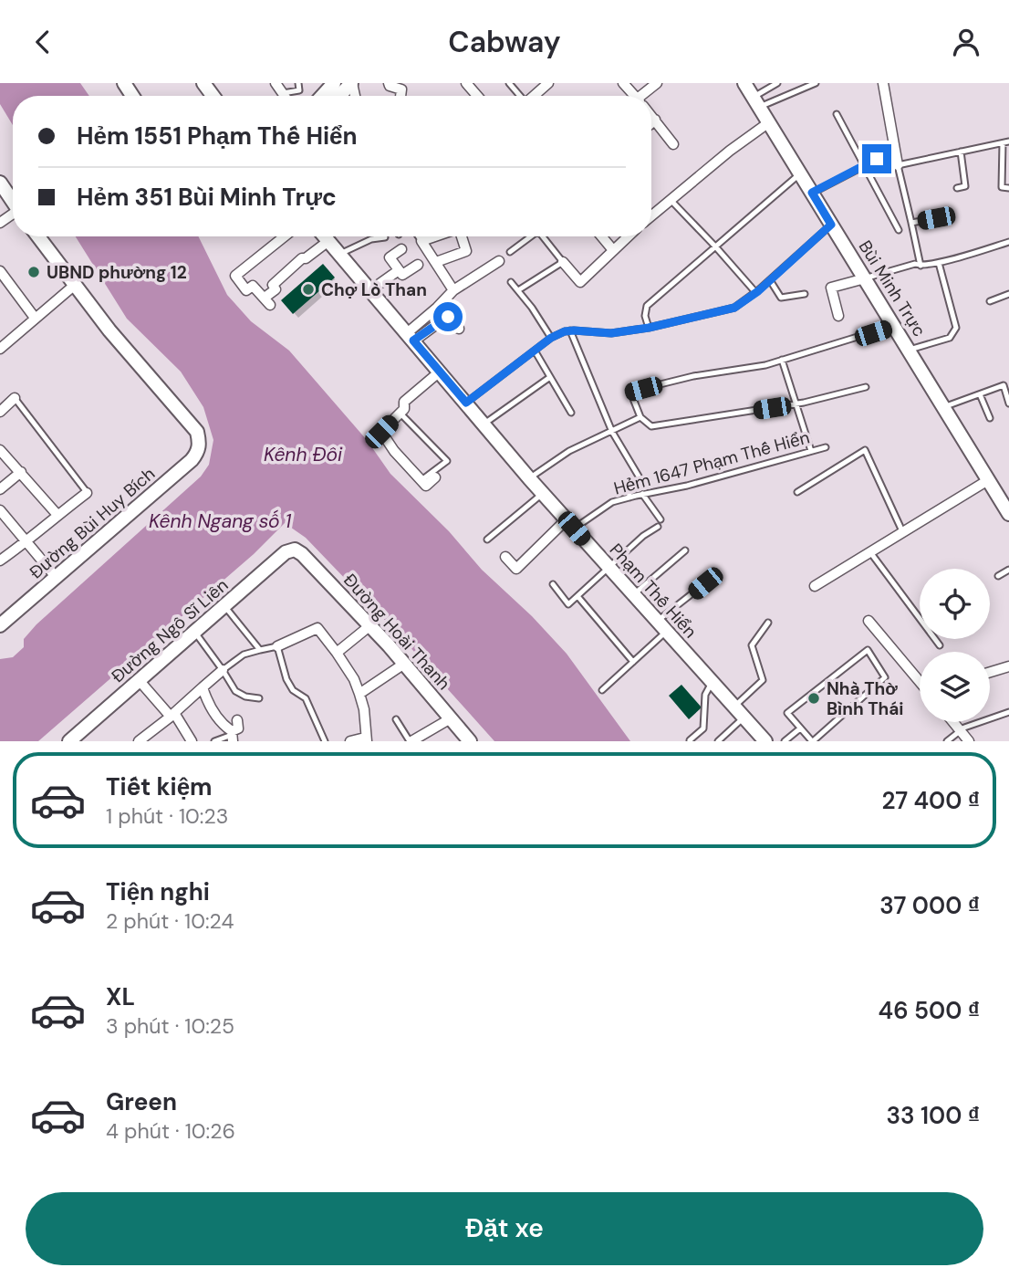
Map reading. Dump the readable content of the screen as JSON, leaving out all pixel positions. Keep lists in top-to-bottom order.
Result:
{
  "streets": {
    "street": [
      "Bùi Minh Trực",
      "Đường Bùi Huy Bích",
      "Phạm Thế Hiển",
      "Đường Ngô Sĩ Liên",
      "Đường Hoài Thanh"
    ],
    "lane": ["Hẻm 1647 Phạm Thế Hiển"]
  },
  "crossings": [
    ["Hẻm 1647 Phạm Thế Hiển", "Phạm Thế Hiển"],
    ["Đường Ngô Sĩ Liên", "Đường Hoài Thanh"]
  ],
  "water": ["Kênh Đôi", "Kênh Ngang số 1"],
  "places": ["UBND phường 12", "Chợ Lò Than", "Nhà Thờ Bình Thái"],
  "page": {
    "header": "Cabway",
    "banner": ["Hẻm 1551 Phạm Thế Hiển", "Hẻm 351 Bùi Minh Trực"],
    "list": [
      {
        "name": "Tiết kiệm",
        "note": "1 phút · 10:23",
        "value": "27 400 ₫"
      },
      {
        "name": "Tiện nghi",
        "note": "2 phút · 10:24",
        "value": "37 000 ₫"
      },
      {
        "name": "XL",
        "note": "3 phút · 10:25",
        "value": "46 500 ₫"
      },
      {
        "name": "Green",
        "note": "4 phút · 10:26",
        "value": "33 100 ₫"
      }
    ],
    "buttons": "Đặt xe"
  }
}
